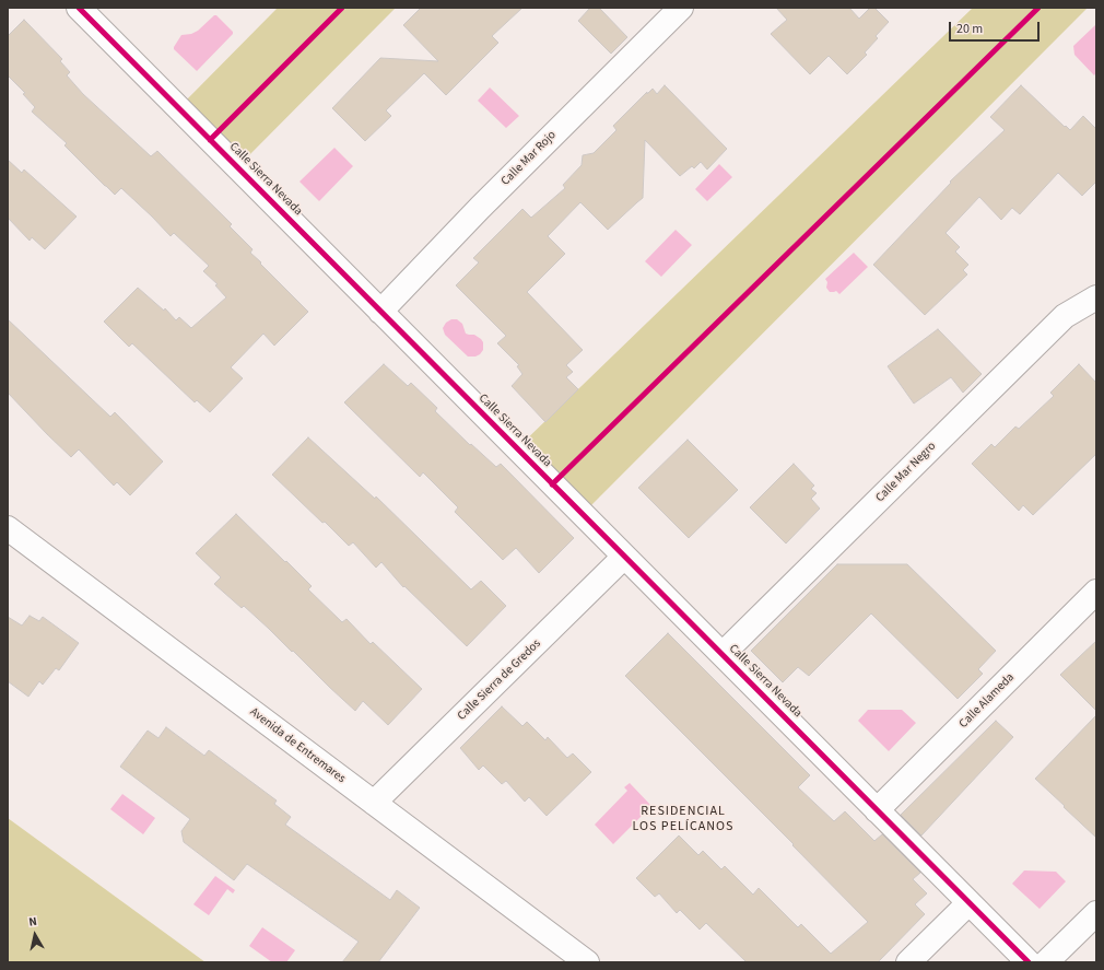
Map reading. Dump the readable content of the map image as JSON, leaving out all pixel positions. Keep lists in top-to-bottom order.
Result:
{
  "streets": {
    "street": [
      "Calle Mar Rojo",
      "Calle Sierra Nevada",
      "Calle Mar Negro",
      "Calle Sierra de Gredos",
      "Calle Alameda",
      "Avenida de Entremares"
    ]
  },
  "crossings": [
    ["Calle Mar Rojo", "Calle Sierra Nevada"],
    ["Calle Sierra Nevada", "Calle Mar Negro"],
    ["Calle Sierra Nevada", "Calle Sierra de Gredos"],
    ["Calle Sierra Nevada", "Calle Alameda"],
    ["Calle Sierra de Gredos", "Avenida de Entremares"]
  ],
  "districts": ["RESIDENCIAL LOS PELÍCANOS"],
  "scale_bar": "20 m",
  "north": "top"
}
